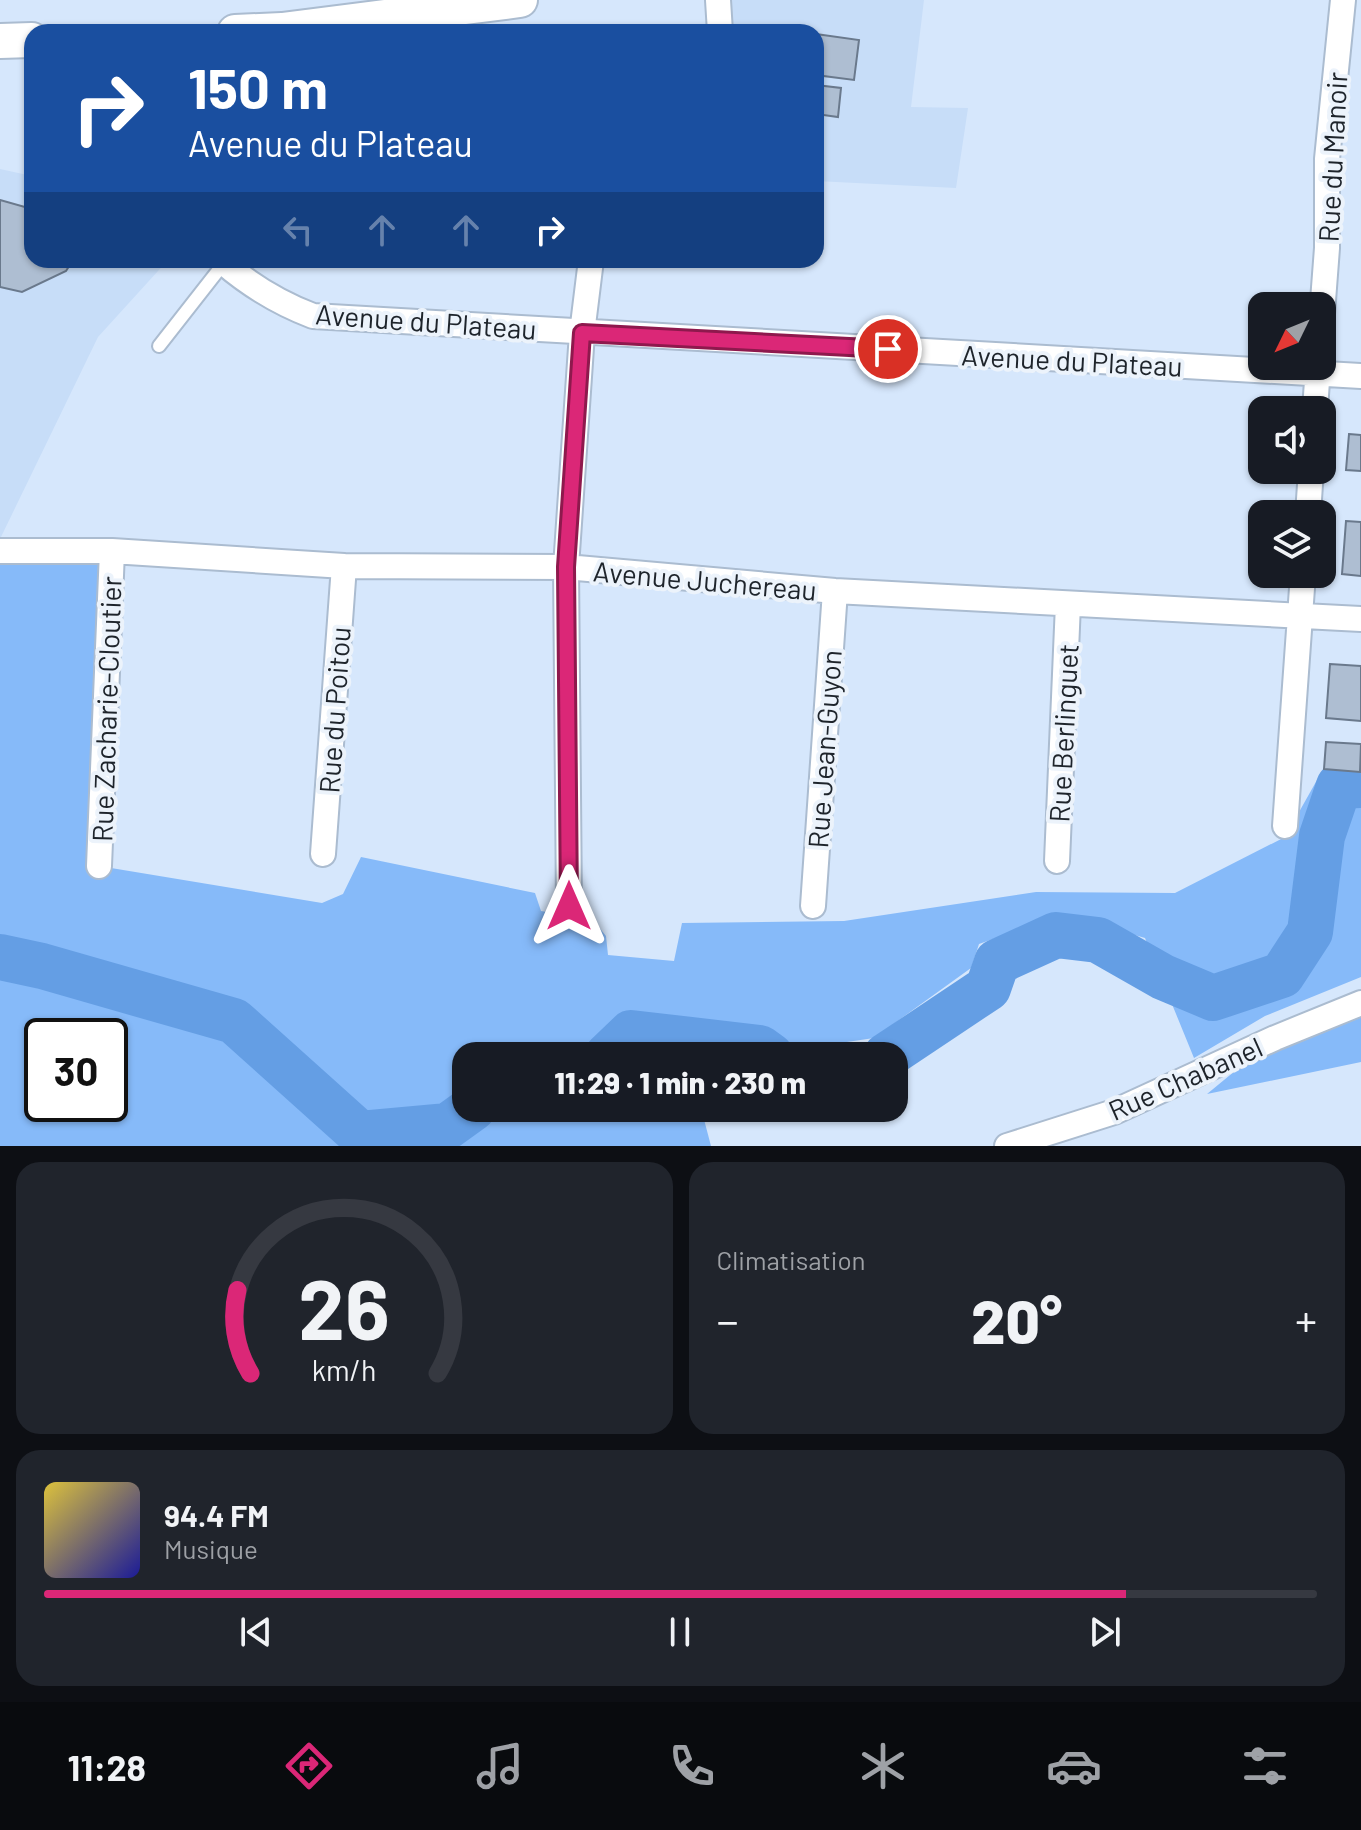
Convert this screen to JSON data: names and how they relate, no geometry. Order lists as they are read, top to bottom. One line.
{"streets":{"street":["Rue du Manoir","Avenue du Plateau","Avenue Juchereau","Rue Zacharie-Cloutier","Rue du Poitou","Rue Berlinguet","Rue Jean-Guyon","Rue Chabanel"]},"crossings":[["Avenue Juchereau","Rue Zacharie-Cloutier"],["Avenue Juchereau","Rue du Poitou"],["Avenue Juchereau","Rue Berlinguet"],["Avenue Juchereau","Rue Jean-Guyon"]],"north":"bottom left","page":{"turn":["150 m","Avenue du Plateau"],"limit":"30","trip":"11:29 · 1 min · 230 m","tile":"Climatisation","heat":["−","20°","+"],"song":["94.4 FM","Musique"],"tabs":"11:28","gauge":["26","km/h"]}}
